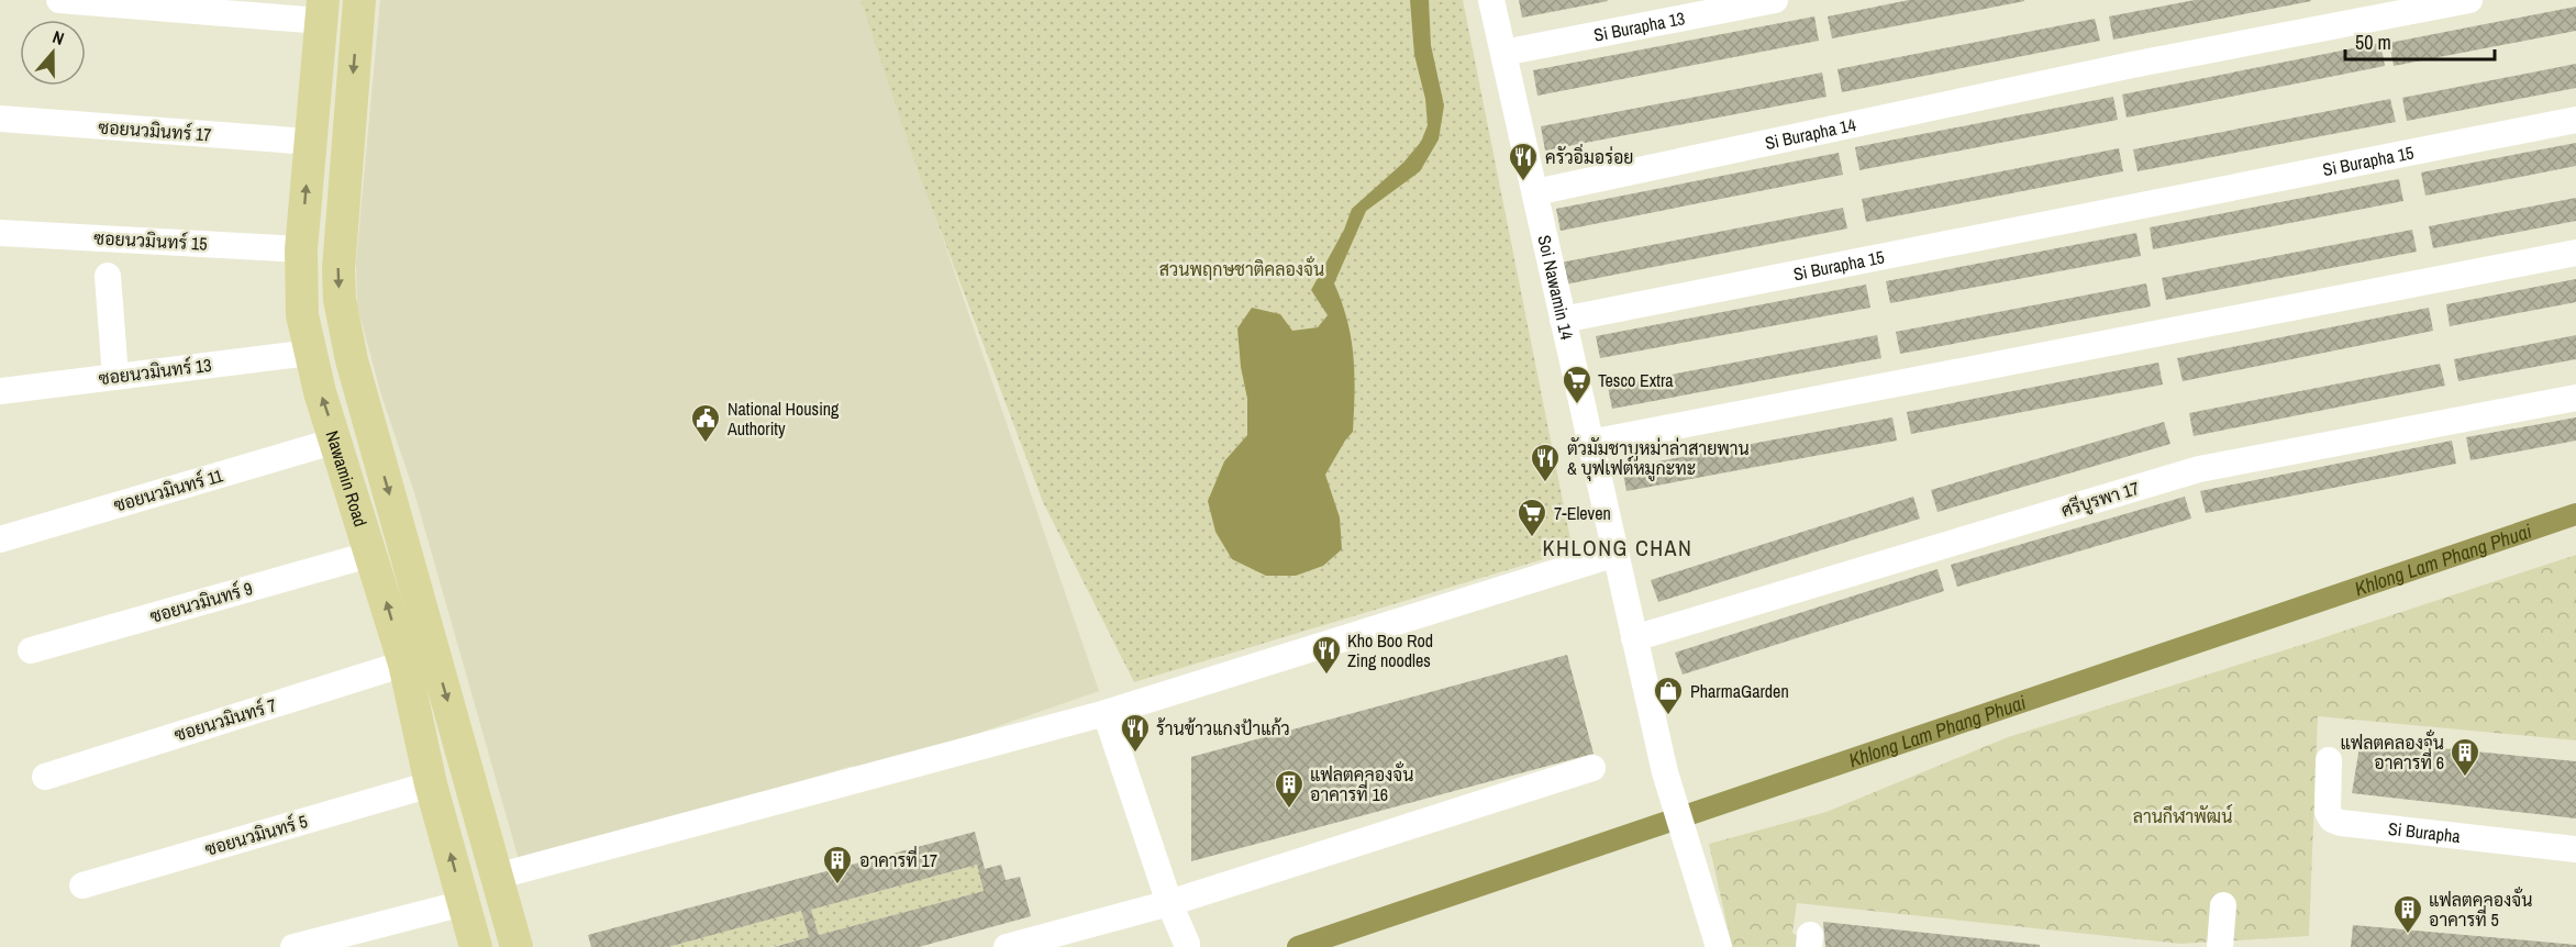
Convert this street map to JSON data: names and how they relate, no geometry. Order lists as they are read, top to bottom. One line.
{"streets":{"main road":["Nawamin Road"],"street":["Si Burapha 13","ซอยนวมินทร์ 17","Si Burapha 14","Si Burapha 15","ซอยนวมินทร์ 15","Soi Nawamin 14","ซอยนวมินทร์ 13","ซอยนวมินทร์ 11","ศรีบูรพา 17","ซอยนวมินทร์ 9","ซอยนวมินทร์ 7","Si Burapha","ซอยนวมินทร์ 5"]},"crossings":[["Si Burapha 13","Soi Nawamin 14"],["ซอยนวมินทร์ 17","Nawamin Road"],["Si Burapha 14","Soi Nawamin 14"],["Si Burapha 15","Soi Nawamin 14"],["ซอยนวมินทร์ 15","Nawamin Road"],["Soi Nawamin 14","ศรีบูรพา 17"],["ซอยนวมินทร์ 13","Nawamin Road"],["Nawamin Road","ซอยนวมินทร์ 11"],["Nawamin Road","ซอยนวมินทร์ 9"],["Nawamin Road","ซอยนวมินทร์ 7"],["Nawamin Road","ซอยนวมินทร์ 5"]],"districts":["KHLONG CHAN"],"water":["Khlong Lam Phang Phuai"],"parks":["สวนพฤกษชาติคลองจั่น","ลานกีฬาพัฒน์"],"places":{"restaurant":["ครัวอิ่มอร่อย","ตัวมัมชาบูหม่าล่าสายพาน & บุฟเฟต์หมูกะทะ","Kho Boo Rod Zing noodles","ร้านข้าวแกงป้าแก้ว"],"supermarket":["Tesco Extra","7-Eleven"],"public building":["National Housing Authority"],"shop":["PharmaGarden"],"building":["แฟลตคลองจั่น อาคารที่ 6","แฟลตคลองจั่น อาคารที่ 16","อาคารที่ 17","แฟลตคลองจั่น อาคารที่ 5"]},"scale_bar":"50 m","north":"top"}
